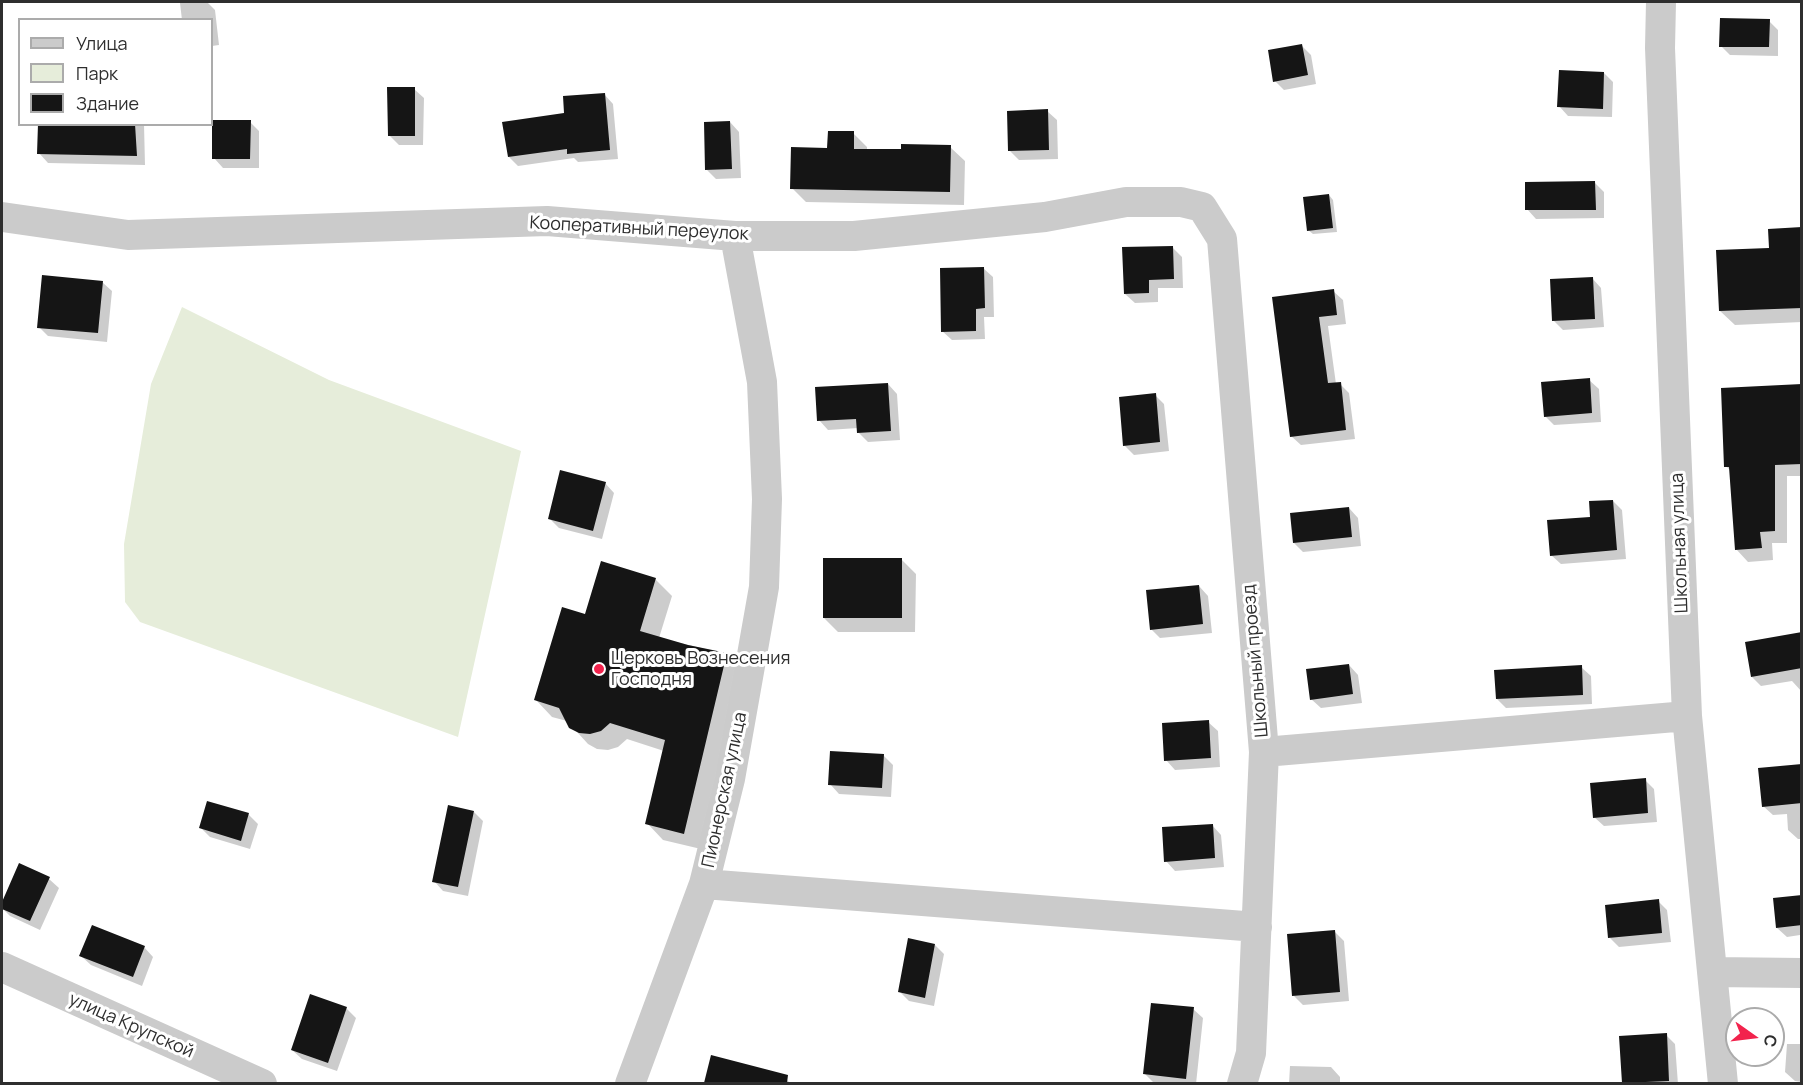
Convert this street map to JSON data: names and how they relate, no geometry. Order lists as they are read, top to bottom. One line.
{"streets":{"street":["Кооперативный переулок","Школьная улица","Школьный проезд","Пионерская улица","улица Крупской"]},"crossings":[["Кооперативный переулок","Школьный проезд"],["Кооперативный переулок","Пионерская улица"]],"places":["Церковь Вознесения Господня"],"legend":["Улица","Парк","Здание"],"north":"right"}
